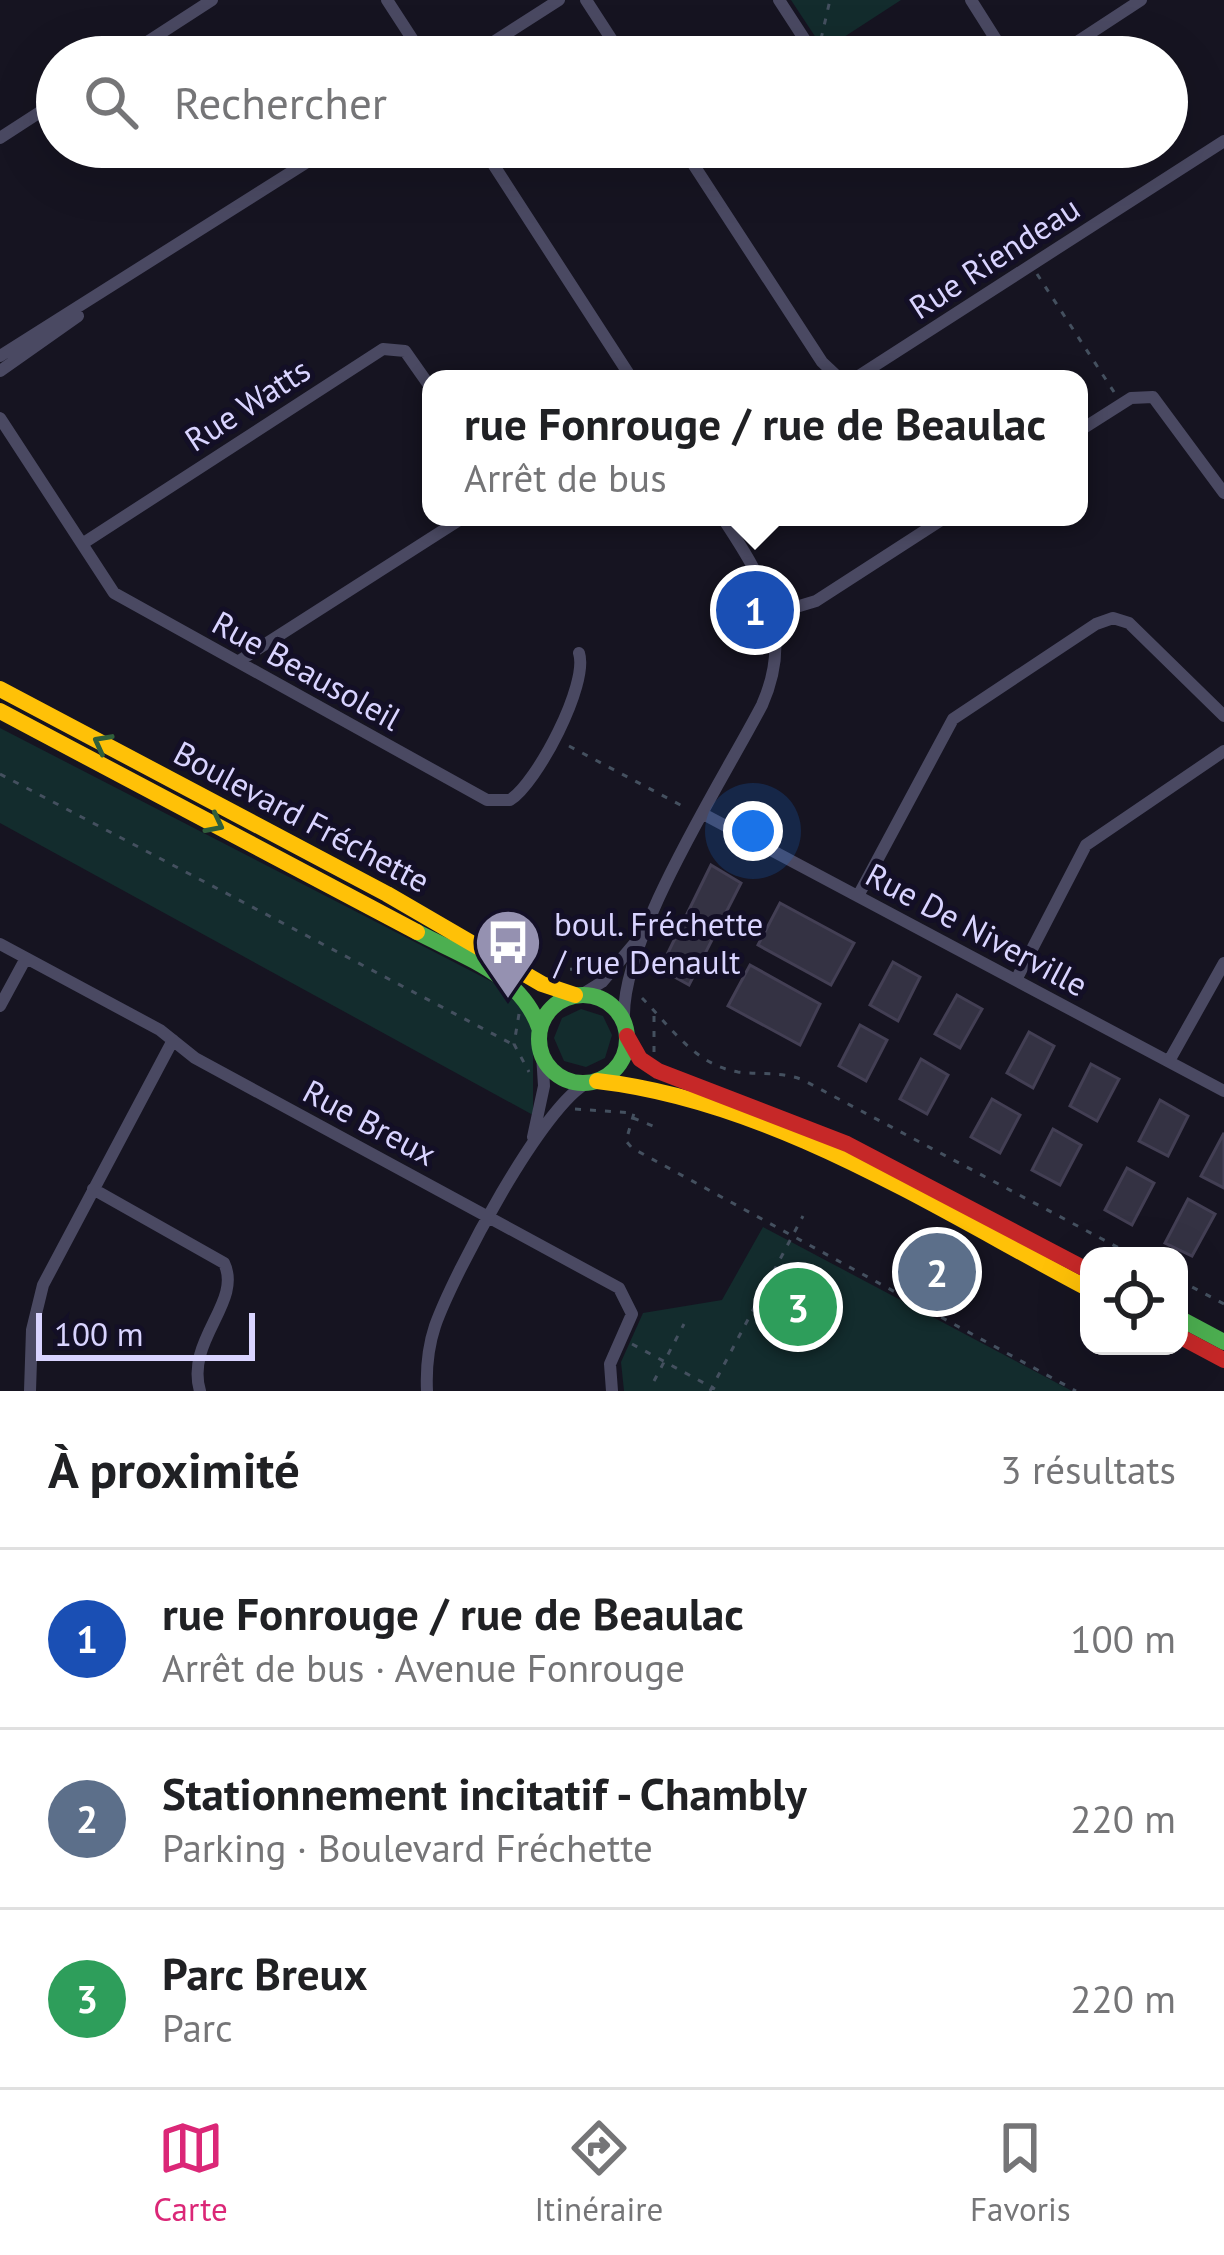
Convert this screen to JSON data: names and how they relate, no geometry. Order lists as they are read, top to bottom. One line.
{"streets":{"main road":["Boulevard Fréchette"],"street":["Rue Riendeau","Rue Watts","Rue Beausoleil","Rue De Niverville","Rue Breux"]},"crossings":[["Rue Watts","Rue Beausoleil"]],"places":{"bus stop":["boul. Fréchette / rue Denault"]},"scale_bar":"100 m","page":{"search":"Rechercher","popup":["rue Fonrouge / rue de Beaulac","Arrêt de bus"],"pins":["1","2","3"],"scale":"100 m","heading":["À proximité","3 résultats"],"list":[{"mark":"1","name":"rue Fonrouge / rue de Beaulac","note":"Arrêt de bus · Avenue Fonrouge","value":"100 m"},{"mark":"2","name":"Stationnement incitatif - Chambly","note":"Parking · Boulevard Fréchette","value":"220 m"},{"mark":"3","name":"Parc Breux","note":"Parc","value":"220 m"}],"nav":["Carte","Itinéraire","Favoris"]}}
